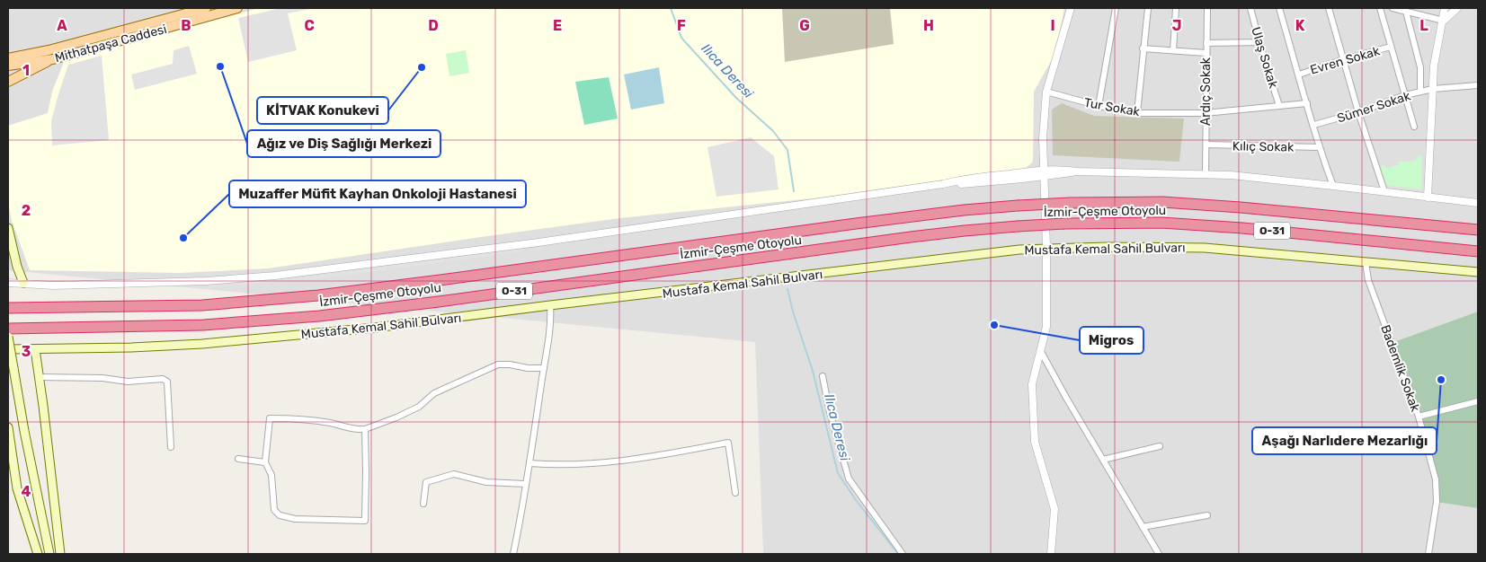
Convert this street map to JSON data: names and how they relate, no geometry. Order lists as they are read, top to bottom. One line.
{"streets":{"highway":["İzmir-Çeşme Otoyolu","O-31"],"main road":["Mithatpaşa Caddesi","Mustafa Kemal Sahil Bulvarı"],"street":["Ulaş Sokak","Evren Sokak","Ardıç Sokak","Tur Sokak","Sümer Sokak","Kılıç Sokak","Bademlik Sokak"]},"crossings":[["Ulaş Sokak","Tur Sokak"],["Ardıç Sokak","Tur Sokak"],["Ardıç Sokak","Kılıç Sokak"],["Mustafa Kemal Sahil Bulvarı","Bademlik Sokak"]],"water":["Ilıca Deresi"],"places":["Ağız ve Diş Sağlığı Merkezi","KİTVAK Konukevi","Muzaffer Müfit Kayhan Onkoloji Hastanesi","Migros","Aşağı Narlıdere Mezarlığı"],"grid":{"columns":["A","B","C","D","E","F","G","H","I","J","K","L"],"rows":["1","2","3","4"]}}
